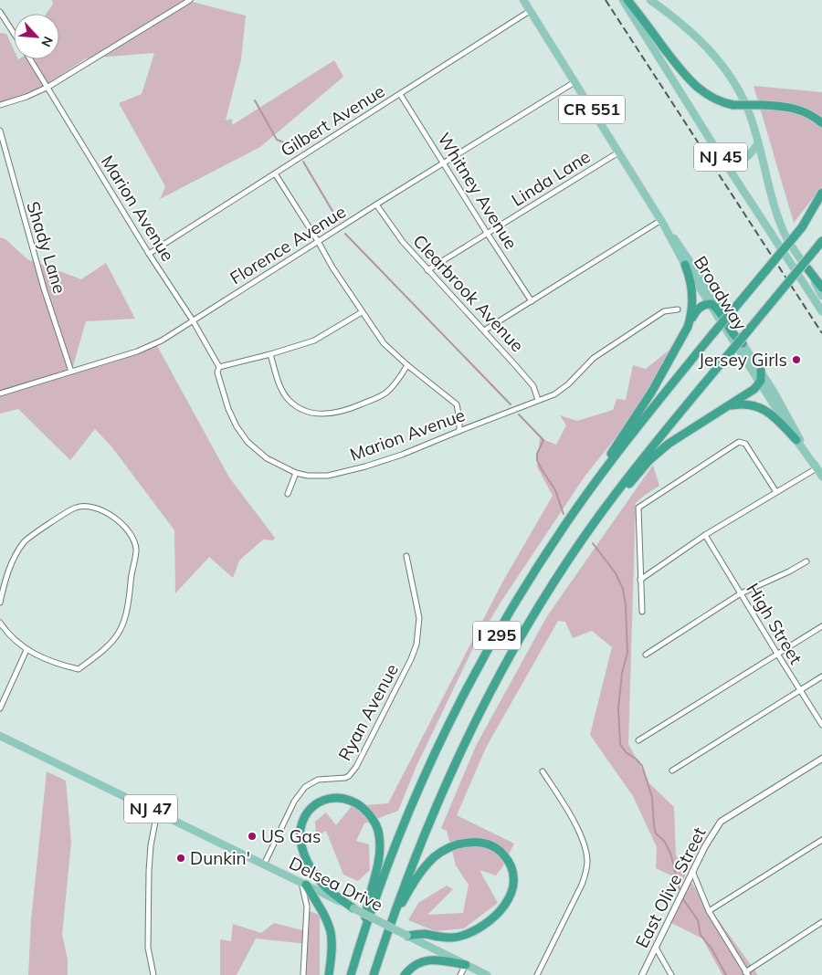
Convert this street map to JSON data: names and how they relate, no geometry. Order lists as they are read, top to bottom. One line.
{"streets":{"highway":["I 295"],"main road":["CR 551","NJ 45","Broadway","NJ 47","Delsea Drive"],"street":["Gilbert Avenue","Linda Lane","Whitney Avenue","Marion Avenue","Florence Avenue","Shady Lane","Clearbrook Avenue","High Street","Ryan Avenue","East Olive Street"]},"crossings":[["Gilbert Avenue","Whitney Avenue"],["Gilbert Avenue","Marion Avenue"],["Gilbert Avenue","Broadway"],["Linda Lane","Whitney Avenue"],["Linda Lane","Clearbrook Avenue"],["Linda Lane","Broadway"],["Whitney Avenue","Florence Avenue"],["Marion Avenue","Florence Avenue"],["Marion Avenue","Clearbrook Avenue"],["Florence Avenue","Shady Lane"],["Florence Avenue","Clearbrook Avenue"],["Florence Avenue","Broadway"],["Ryan Avenue","Delsea Drive"]],"places":["Jersey Girls","US Gas","Dunkin'"],"north":"bottom right"}
